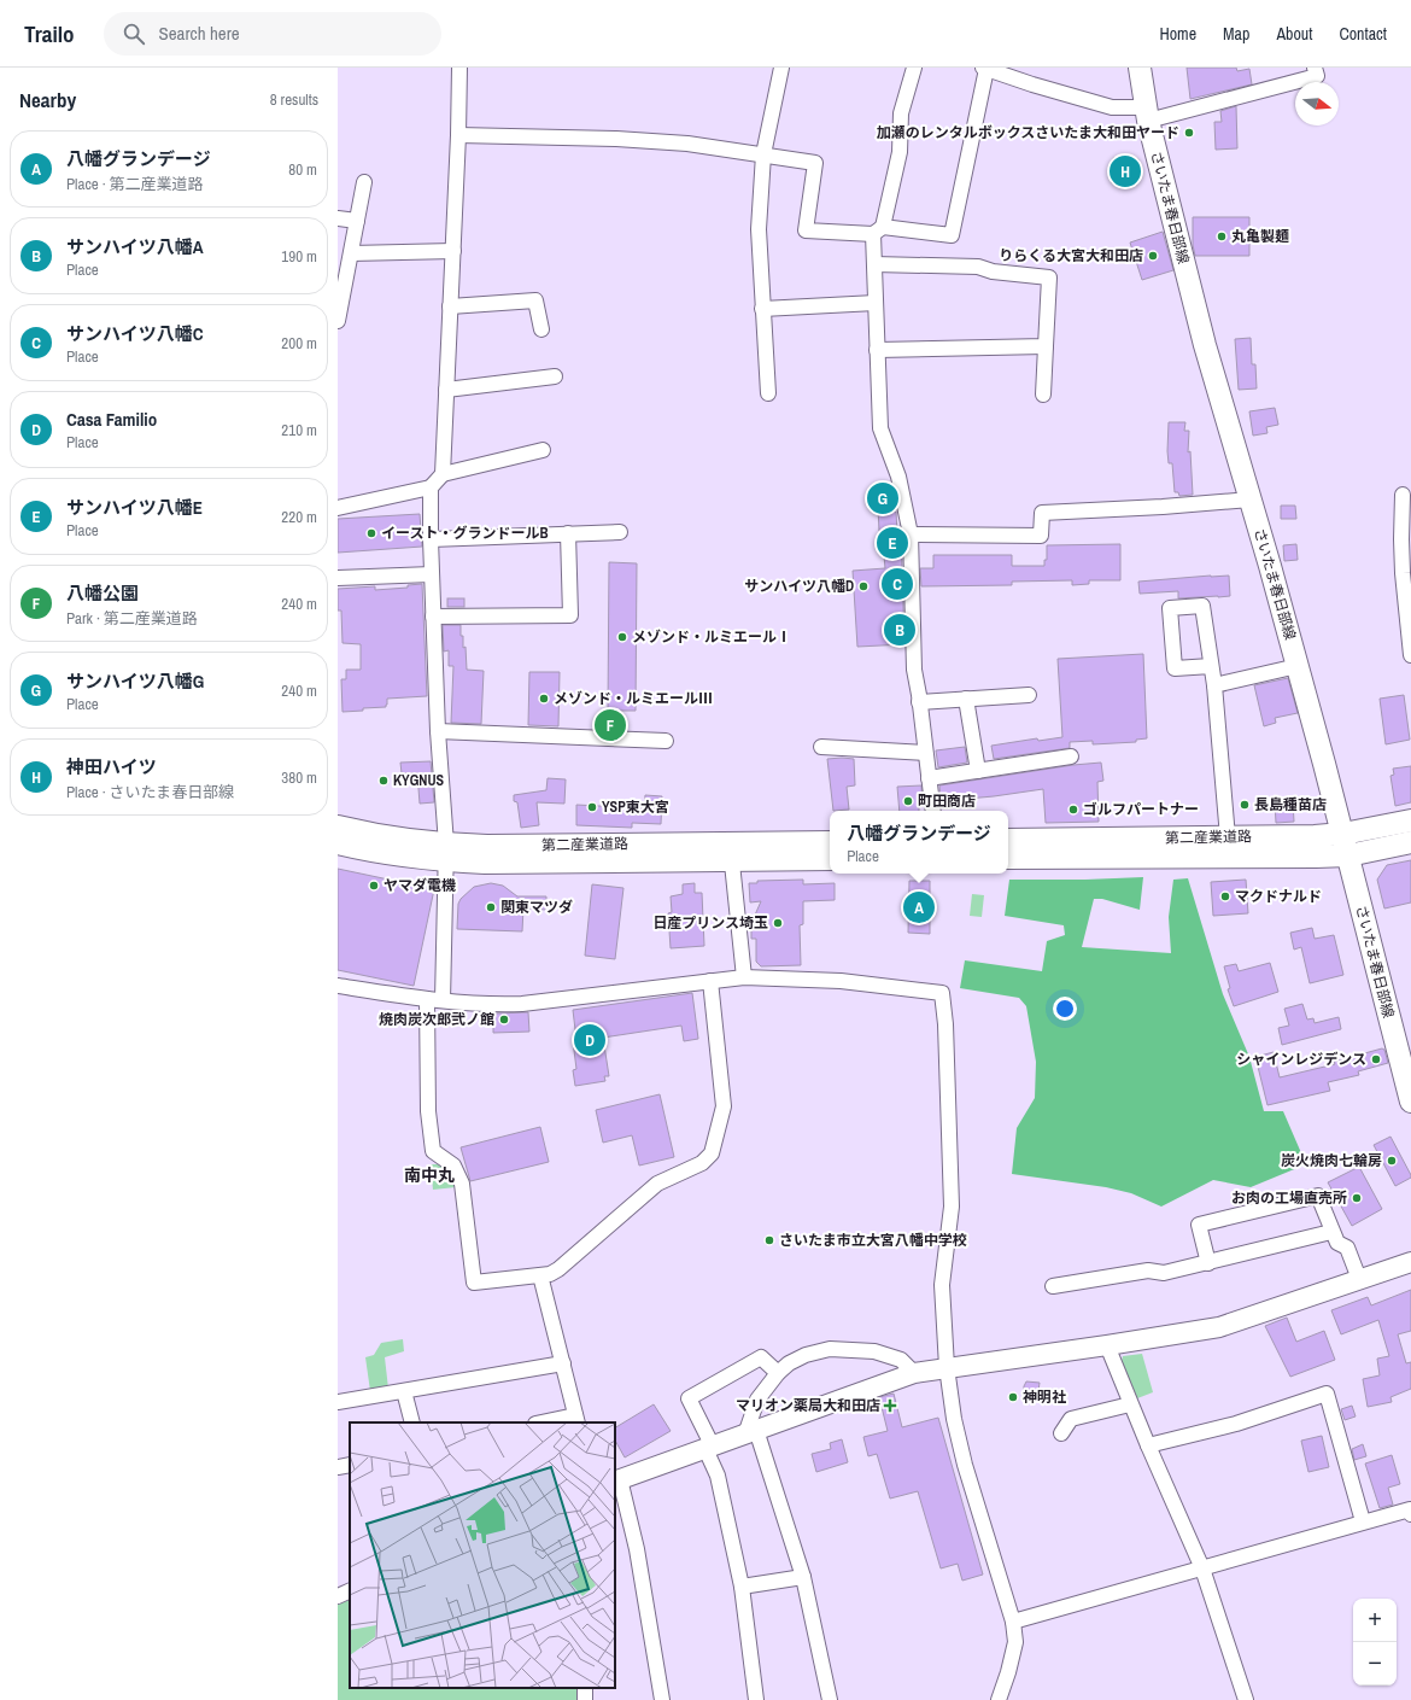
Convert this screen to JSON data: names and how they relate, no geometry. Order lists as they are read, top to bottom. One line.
{"streets":{"main road":["さいたま春日部線","第二産業道路"]},"crossings":[["さいたま春日部線","第二産業道路"]],"districts":["南中丸"],"places":{"other":["加瀬のレンタルボックスさいたま大和田ヤード","丸亀製麺","りらくる大宮大和田店","イースト・グランドールB","サンハイツ八幡D","メゾンド・ルミエールⅠ","メゾンド・ルミエールⅢ","KYGNUS","町田商店","長島種苗店","YSP東大宮","ゴルフパートナー","ヤマダ電機","マクドナルド","関東マツダ","日産プリンス埼玉","焼肉炭次郎弐ノ館","シャインレジデンス","炭火焼肉七輪房","お肉の工場直売所","さいたま市立大宮八幡中学校","神明社"],"health":["マリオン薬局大和田店"]},"north":"right","page":{"header":"Trailo","search":"Search here","nav":["Home","Map","About","Contact"],"heading":["Nearby","8 results"],"list":[{"mark":"A","name":"八幡グランデージ","note":"Place · 第二産業道路","value":"80 m"},{"mark":"B","name":"サンハイツ八幡A","note":"Place","value":"190 m"},{"mark":"C","name":"サンハイツ八幡C","note":"Place","value":"200 m"},{"mark":"D","name":"Casa Familio","note":"Place","value":"210 m"},{"mark":"E","name":"サンハイツ八幡E","note":"Place","value":"220 m"},{"mark":"F","name":"八幡公園","note":"Park · 第二産業道路","value":"240 m"},{"mark":"G","name":"サンハイツ八幡G","note":"Place","value":"240 m"},{"mark":"H","name":"神田ハイツ","note":"Place · さいたま春日部線","value":"380 m"}],"pins":["H","G","E","C","B","F","A","D"],"popup":["八幡グランデージ","Place"],"map_buttons":["+","−"]}}
